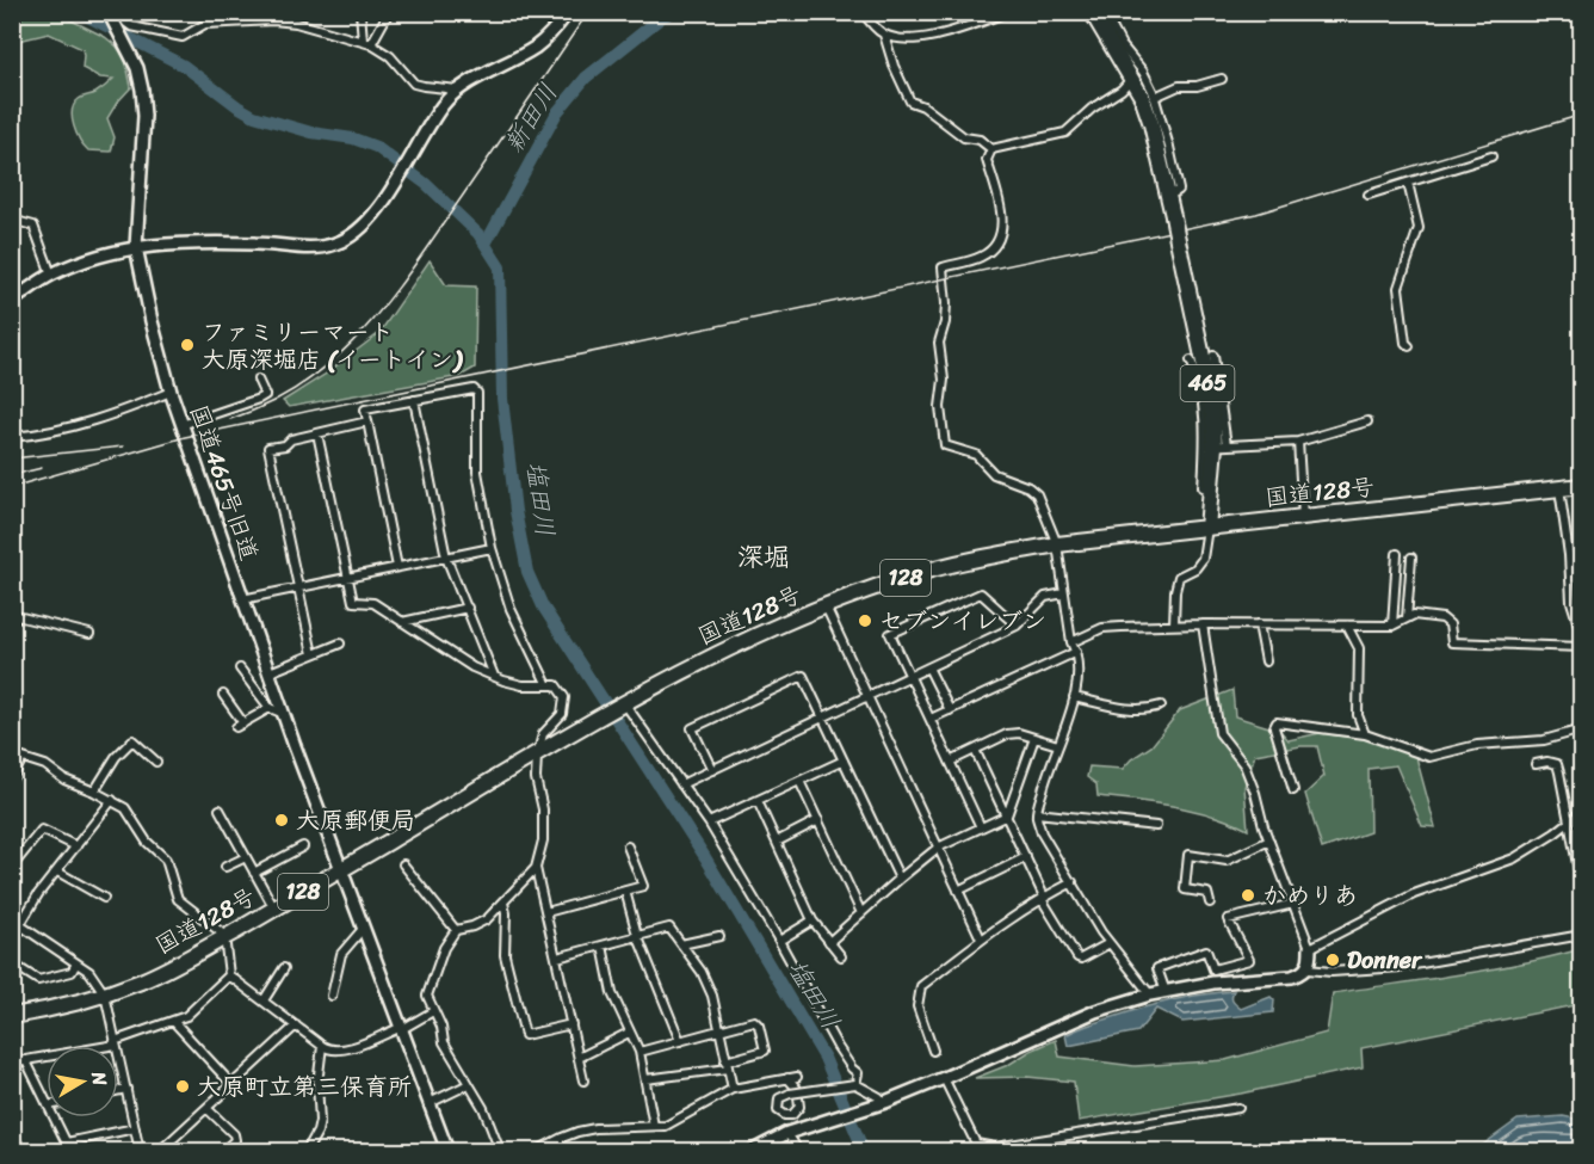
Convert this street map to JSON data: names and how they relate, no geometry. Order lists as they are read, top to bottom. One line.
{"streets":{"highway":["465","国道128号","128"],"street":["国道465号旧道"]},"crossings":[["465","国道128号"],["国道465号旧道","国道128号"]],"districts":["深堀"],"water":["新田川","塩田川"],"places":["ファミリーマート 大原深堀店 (イートイン)","セブンイレブン","大原郵便局","かめりあ","Donner","大原町立第三保育所"],"north":"right"}
